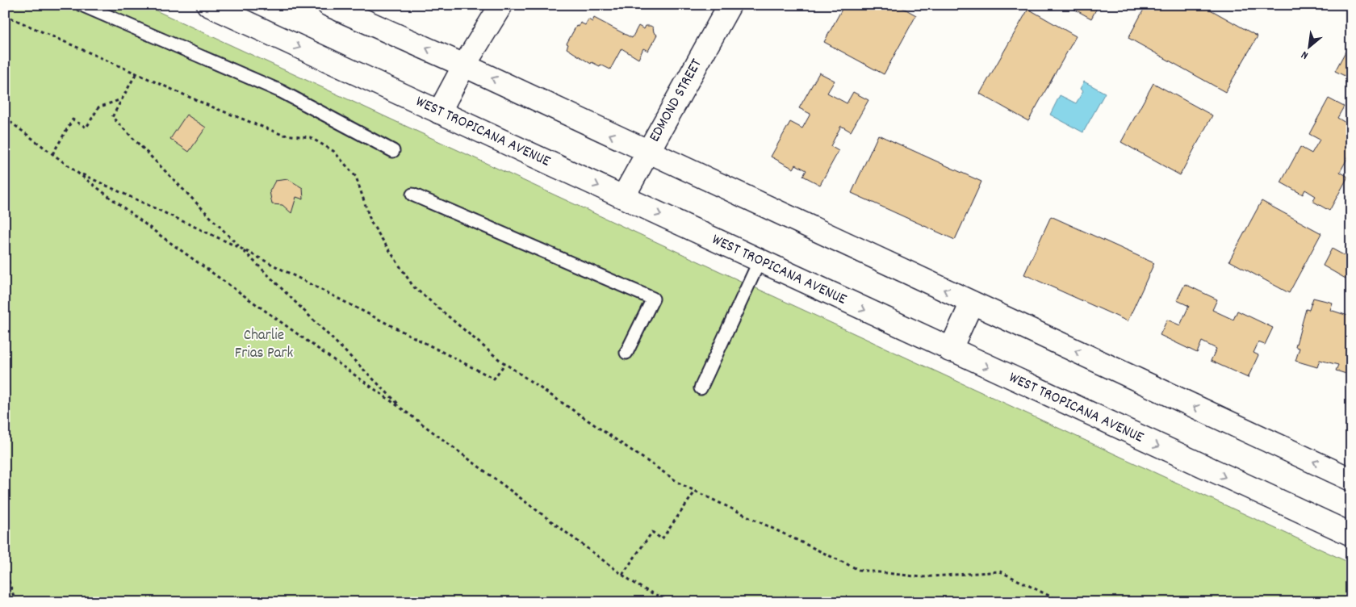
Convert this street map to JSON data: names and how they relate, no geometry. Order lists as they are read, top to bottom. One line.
{"streets":{"main road":["EDMOND STREET","WEST TROPICANA AVENUE"]},"crossings":[["EDMOND STREET","WEST TROPICANA AVENUE"]],"parks":["Charlie Frias Park"],"north":"bottom left"}
